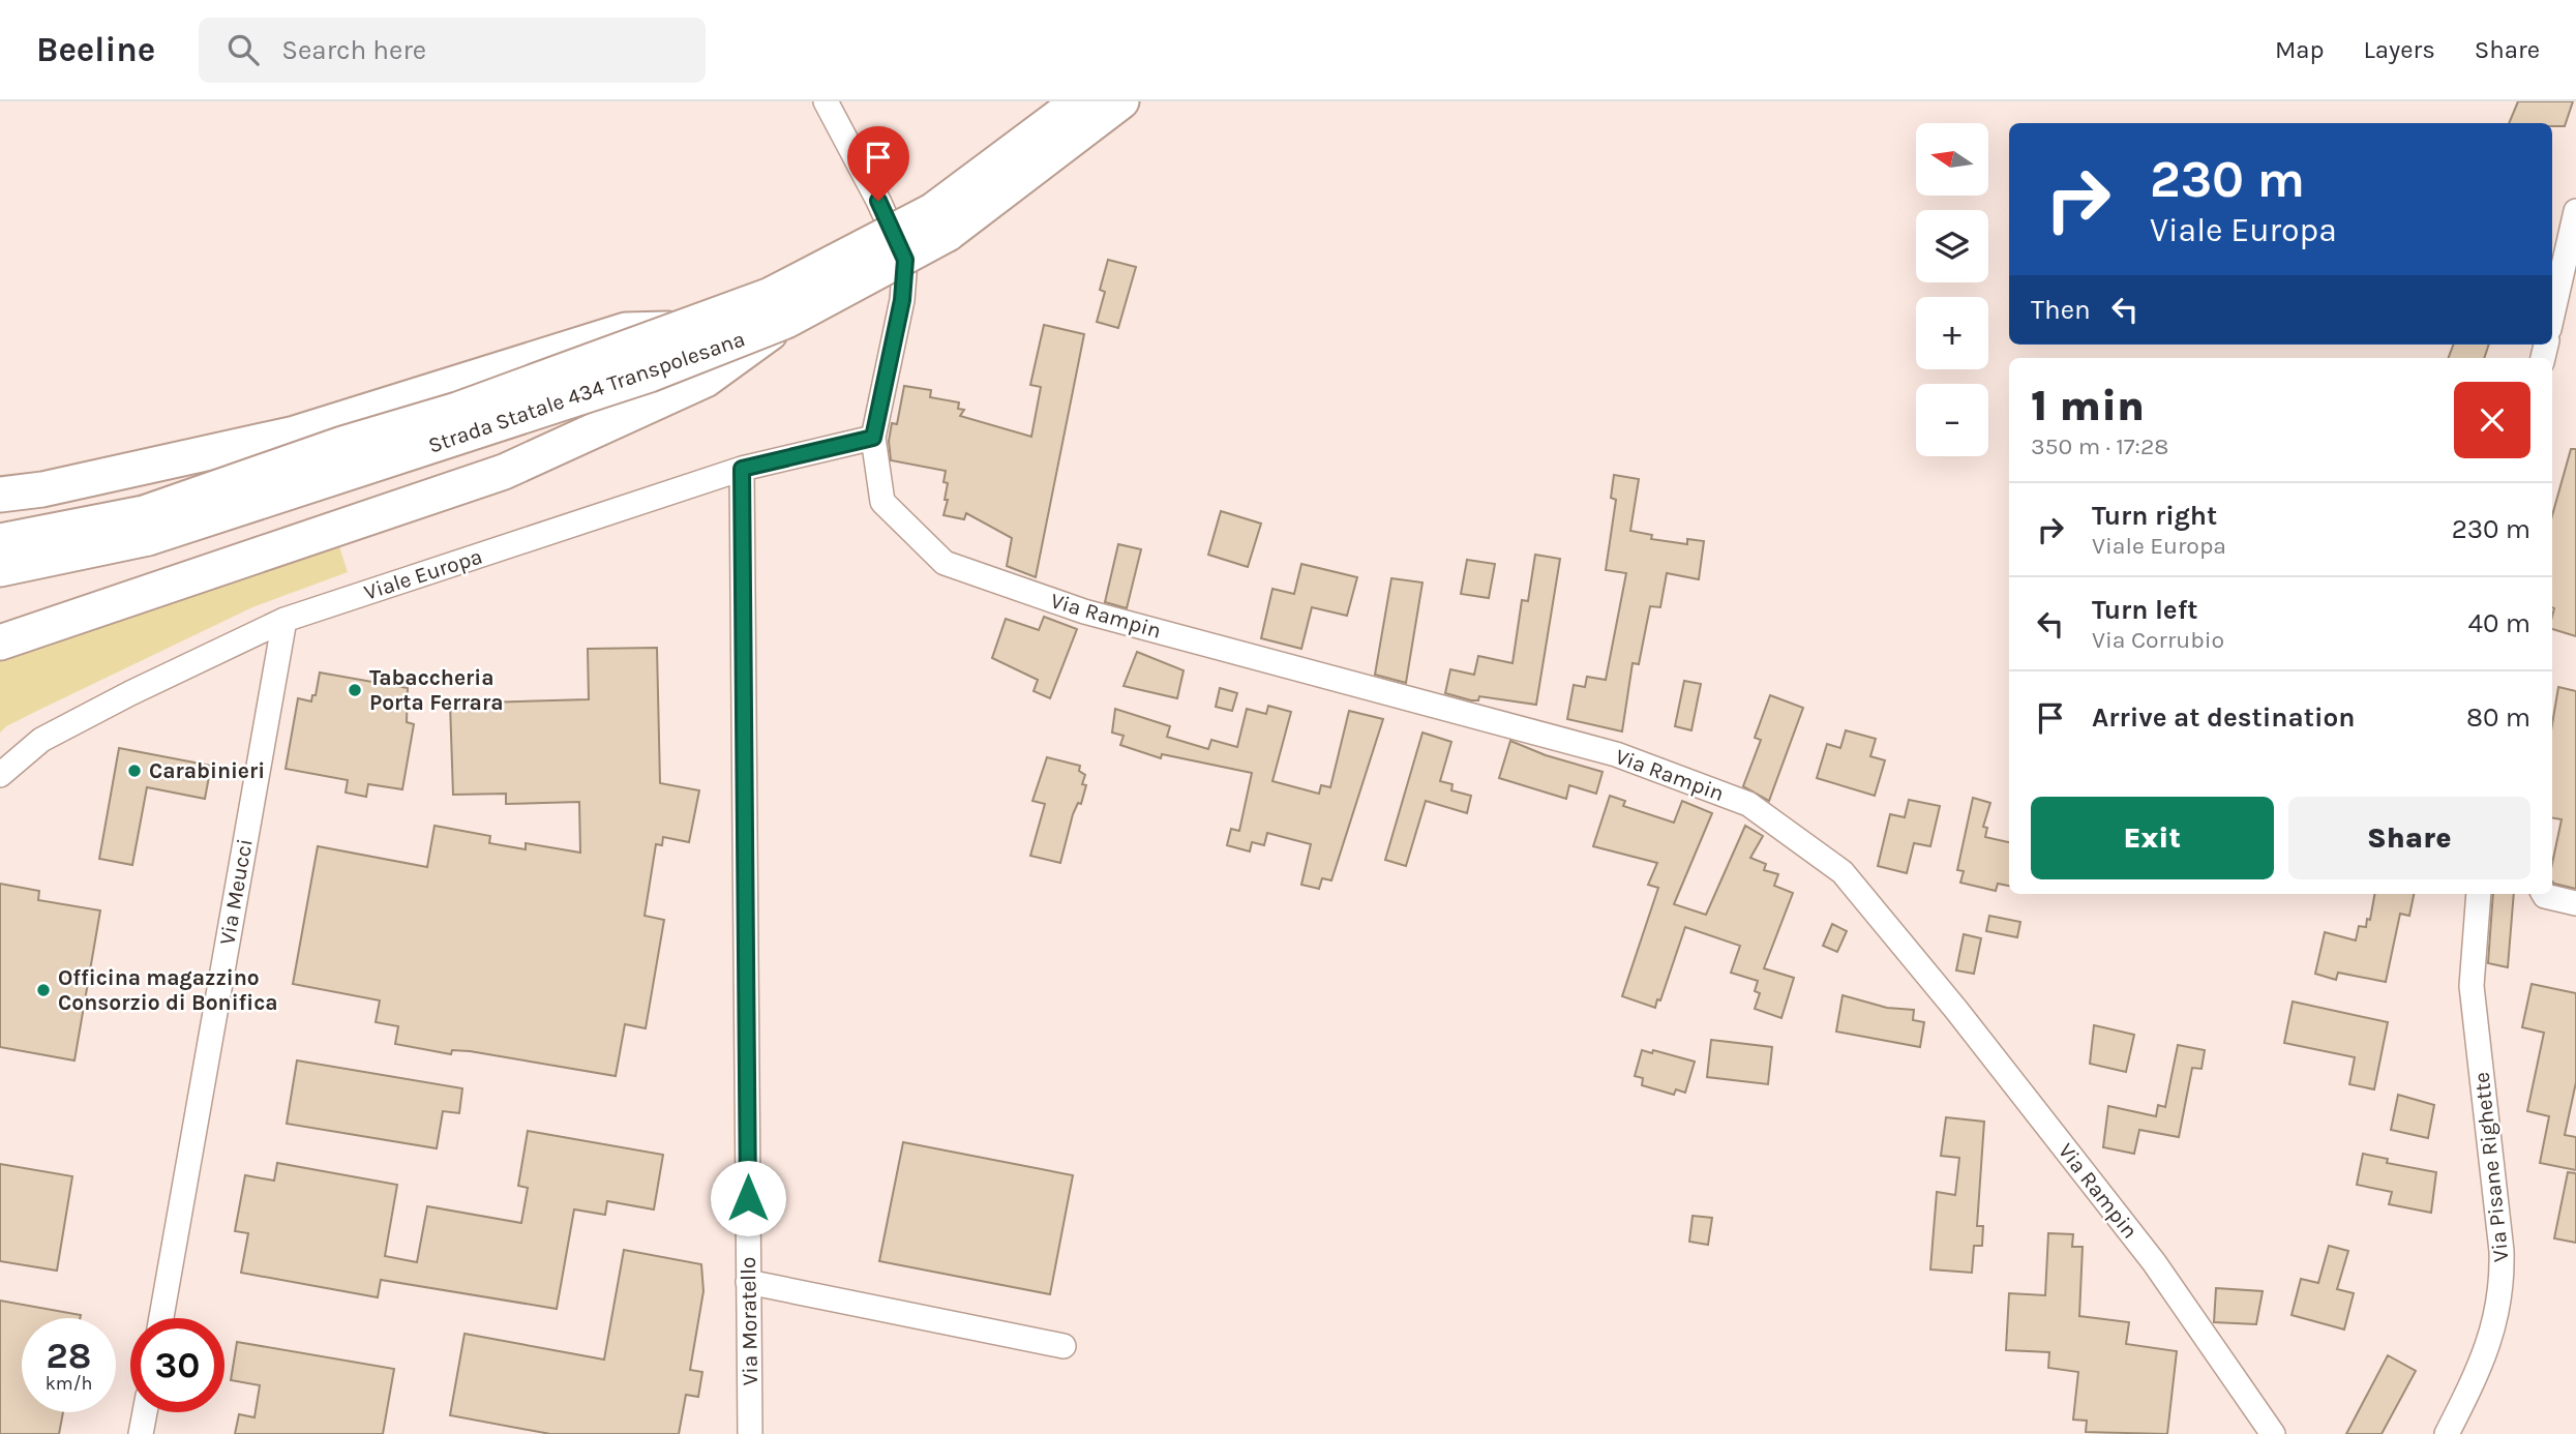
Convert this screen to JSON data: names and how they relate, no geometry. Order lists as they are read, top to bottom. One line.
{"streets":{"highway":["Strada Statale 434 Transpolesana"],"street":["Viale Europa","Via Rampin","Via Meucci","Via Pisane Righette","Via Moratello"]},"crossings":[["Viale Europa","Via Rampin"],["Viale Europa","Via Meucci"],["Viale Europa","Via Moratello"]],"places":["Tabaccheria Porta Ferrara","Carabinieri","Officina magazzino Consorzio di Bonifica"],"north":"left","page":{"header":"Beeline","search":"Search here","nav":["Map","Layers","Share"],"map_buttons":["+","−"],"turn":["230 m","Viale Europa"],"then":"Then","heading":["1 min","350 m · 17:28"],"list":[{"name":"Turn right","note":"Viale Europa","value":"230 m"},{"name":"Turn left","note":"Via Corrubio","value":"40 m"},{"name":"Arrive at destination","value":"80 m"}],"buttons":["Exit","Share"],"speed":"28 km/h","limit":"30"}}
